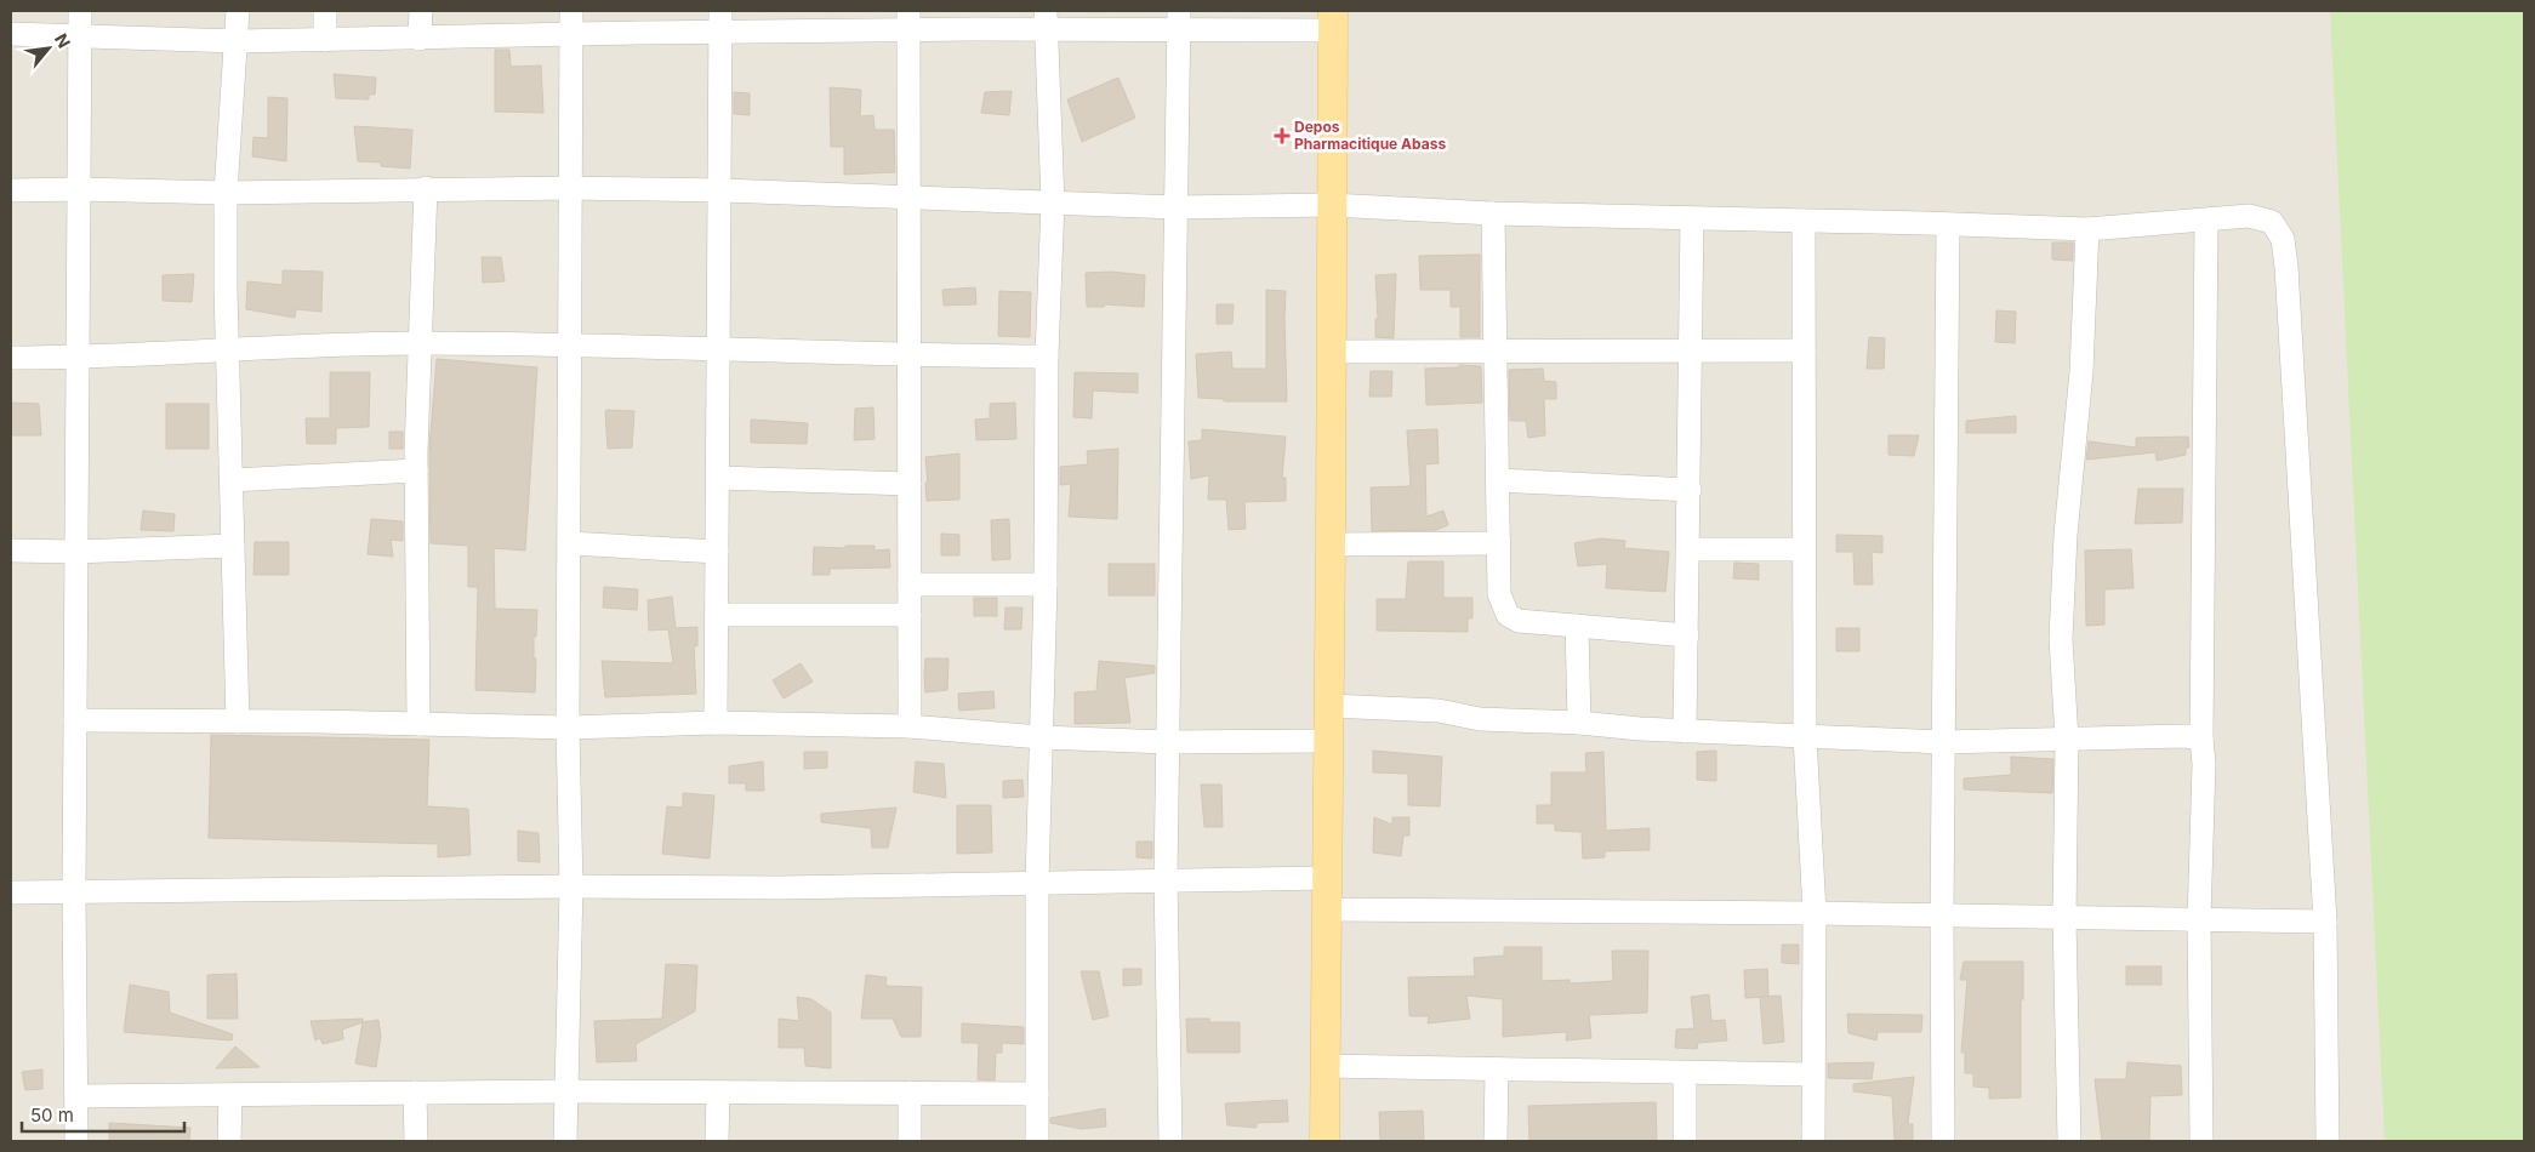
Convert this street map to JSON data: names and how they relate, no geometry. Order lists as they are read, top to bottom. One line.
{"places":{"health":["Depos Pharmacitique Abass"]},"scale_bar":"50 m","north":"top right"}
